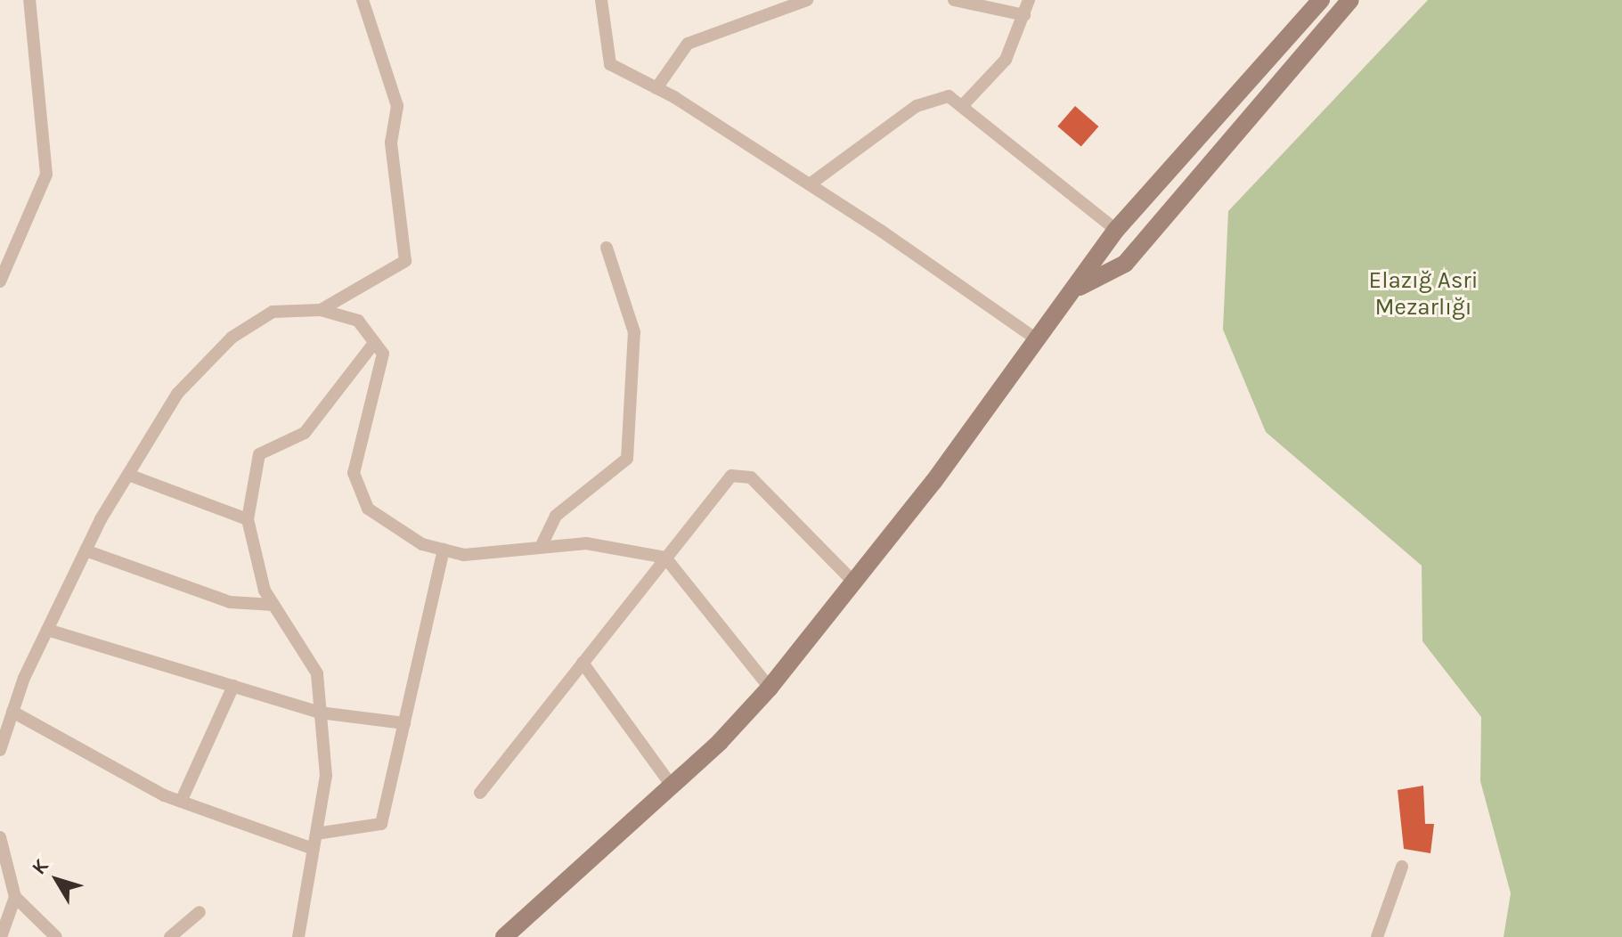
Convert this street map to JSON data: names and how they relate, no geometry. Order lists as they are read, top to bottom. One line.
{"parks":["Elazığ Asri Mezarlığı"],"north":"top left"}
